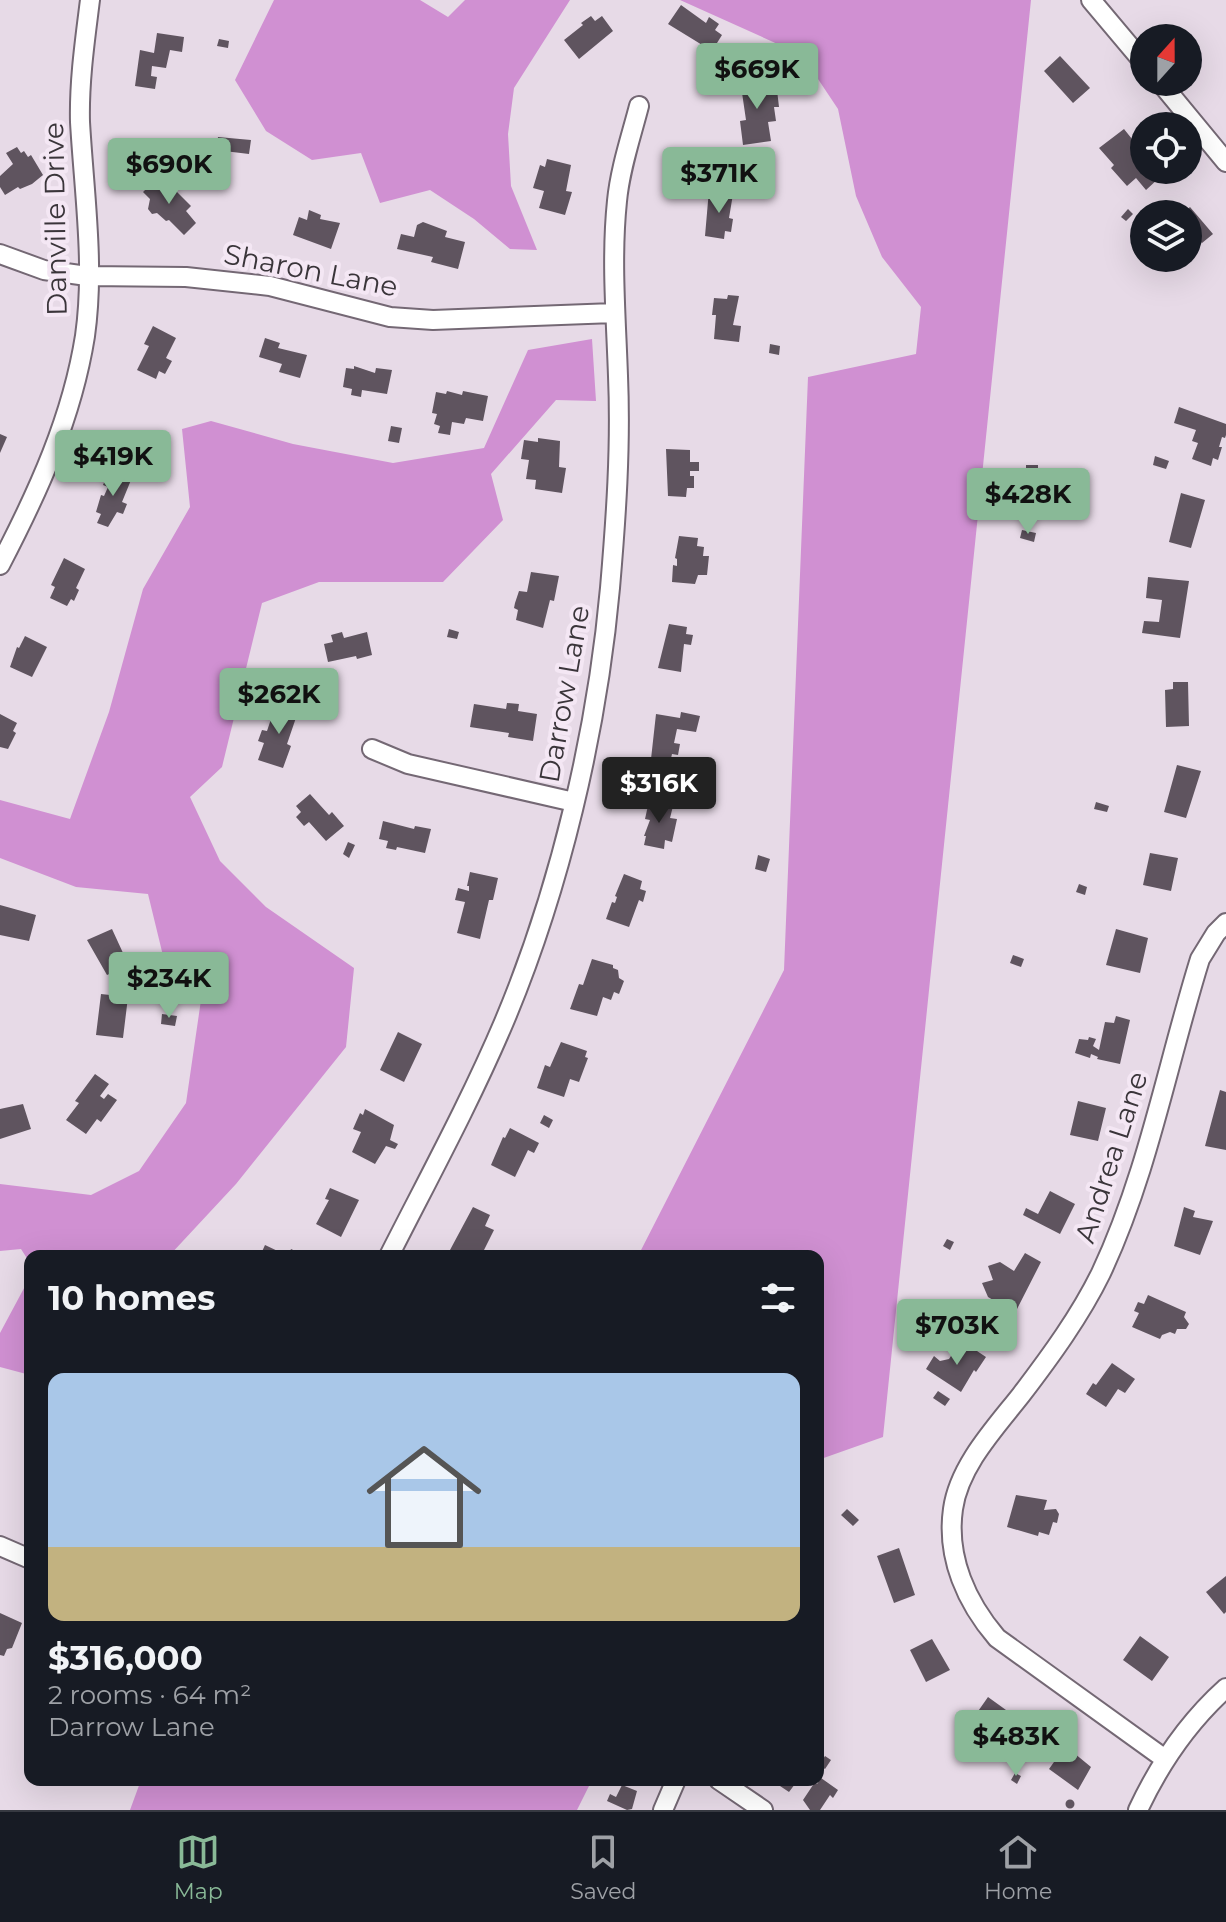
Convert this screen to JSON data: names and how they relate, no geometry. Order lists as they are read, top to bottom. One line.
{"streets":{"street":["Danville Drive","Sharon Lane","Darrow Lane","Andrea Lane"]},"crossings":[["Danville Drive","Sharon Lane"],["Sharon Lane","Darrow Lane"]],"north":"top","page":{"price":["$669K","$690K","$371K","$419K","$428K","$262K","$316K","$234K","$703K","$483K"],"heading":"10 homes","list":[{"name":"$316,000","note":"2 rooms · 64 m² · Darrow Lane"}],"tabs":["Map","Saved","Home"]}}
